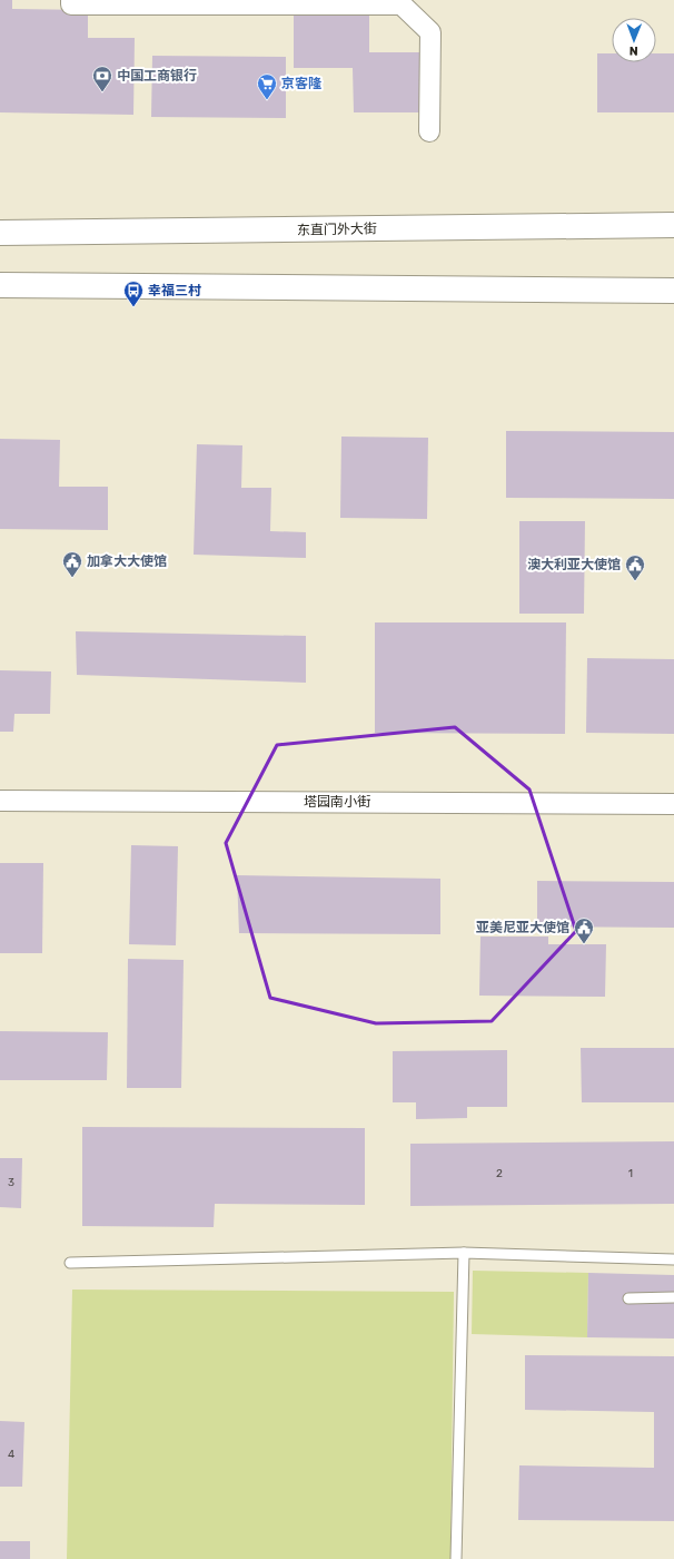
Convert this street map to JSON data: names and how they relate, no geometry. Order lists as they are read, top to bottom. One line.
{"streets":{"main road":["东直门外大街"],"street":["塔园南小街"]},"places":{"bank":["中国工商银行"],"supermarket":["京客隆"],"bus stop":["幸福三村"],"public building":["加拿大大使馆","澳大利亚大使馆","亚美尼亚大使馆"]},"house_numbers":["2","1","3","4"],"north":"bottom"}
